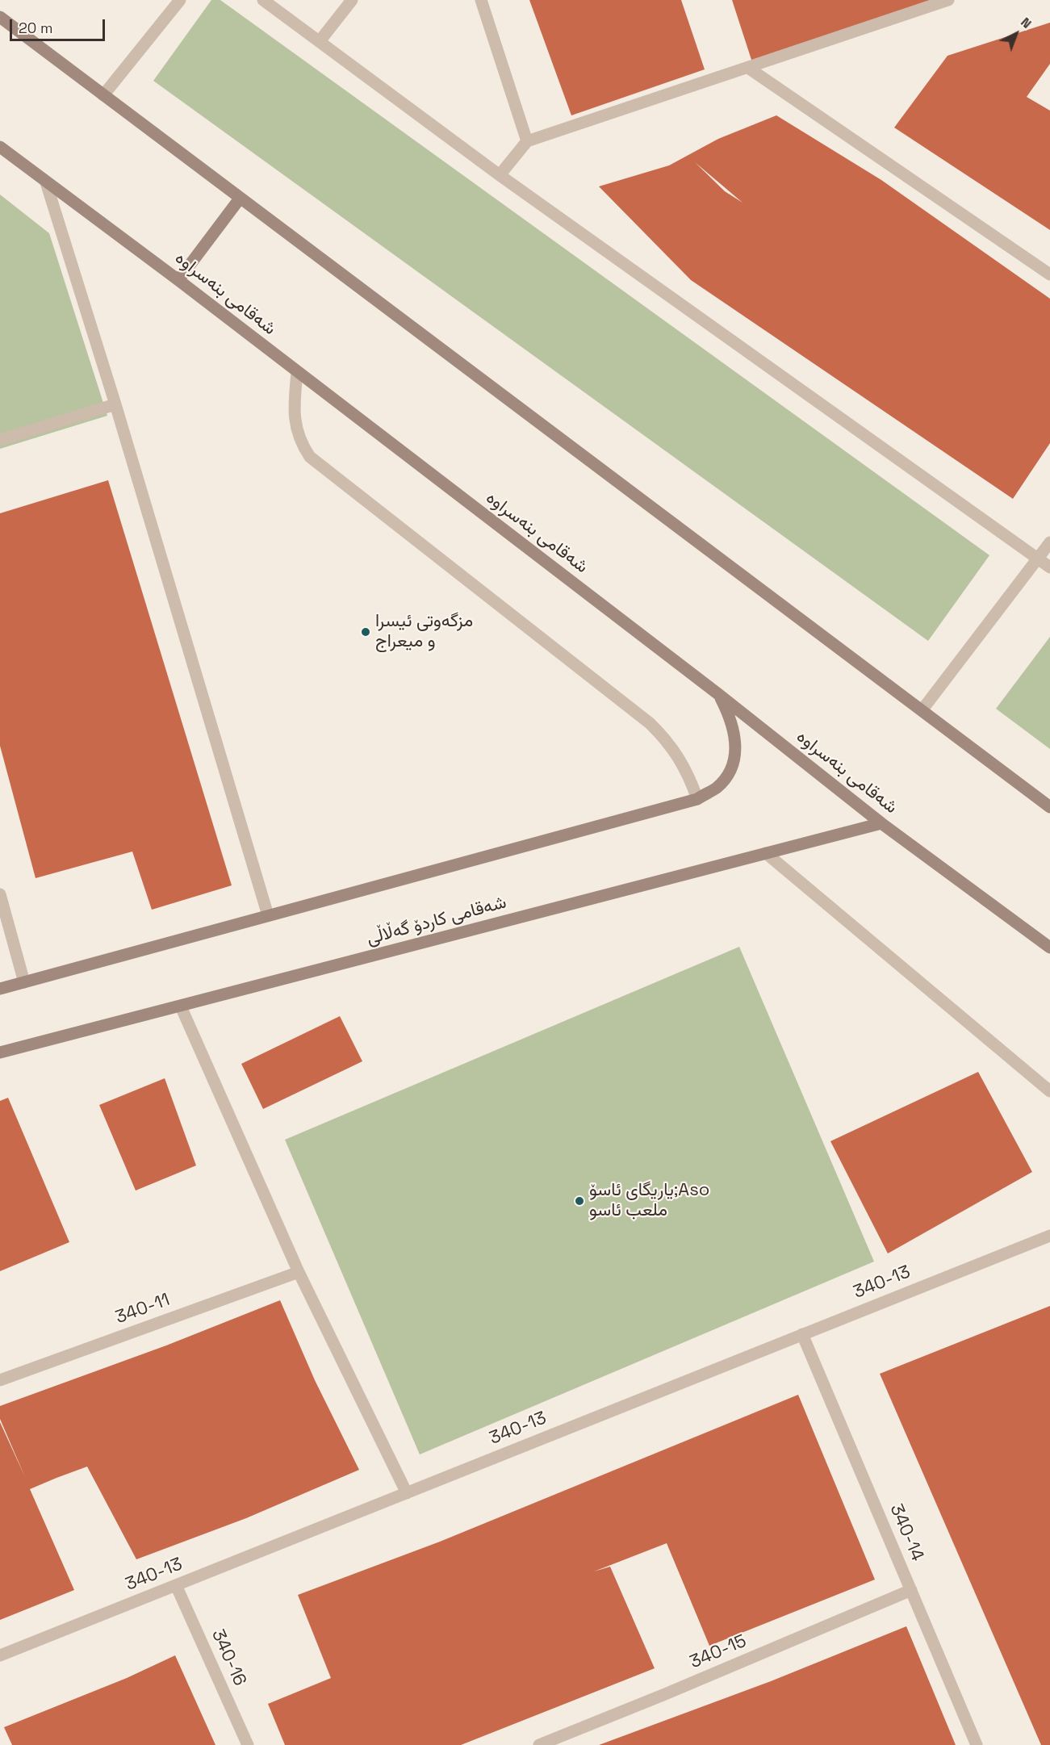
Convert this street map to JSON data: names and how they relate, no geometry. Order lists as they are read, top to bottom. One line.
{"streets":{"main road":["شەقامی بنەسراوە","شەقامی کاردۆ گەڵاڵی"],"street":["340-13","340-11","340-14","340-15","340-16"]},"crossings":[["شەقامی بنەسراوە","شەقامی کاردۆ گەڵاڵی"],["340-13","340-14"],["340-13","340-16"],["340-14","340-15"]],"places":["مزگەوتی ئیسرا و میعراج","یاریگای ئاسۆ;Aso ملعب ئاسو"],"scale_bar":"20 m","north":"top right"}
